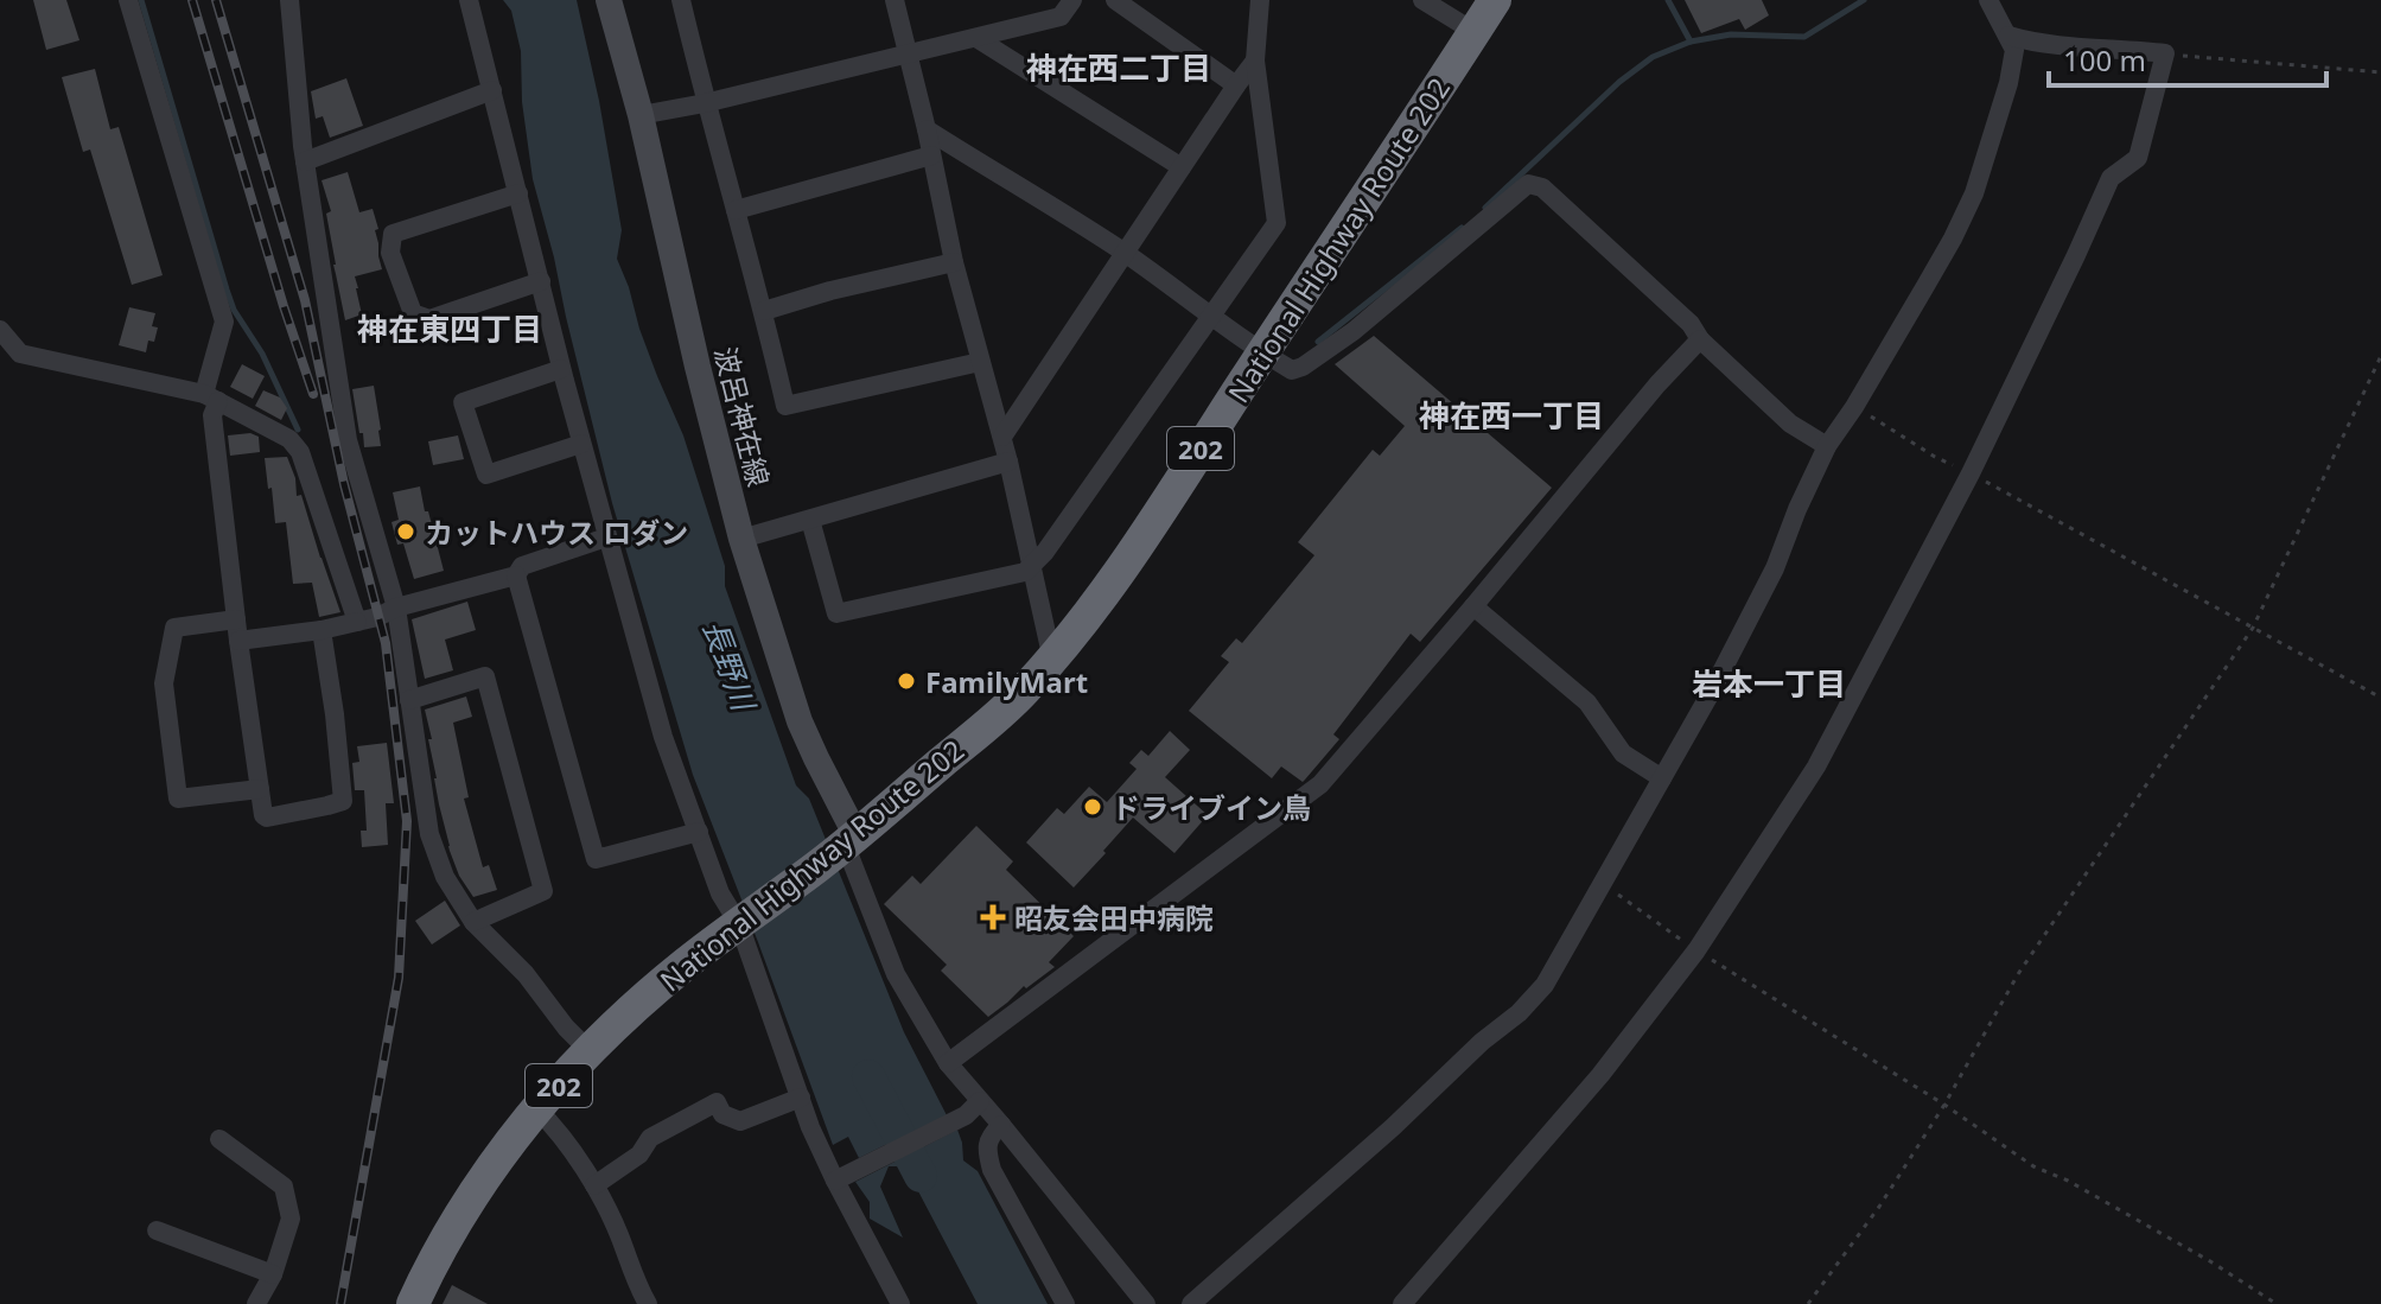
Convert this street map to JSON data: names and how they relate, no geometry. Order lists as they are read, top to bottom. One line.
{"streets":{"highway":["National Highway Route 202","202"],"main road":["波呂神在線"]},"crossings":[["National Highway Route 202","波呂神在線"]],"districts":["神在西二丁目","神在東四丁目","神在西一丁目","岩本一丁目"],"water":["長野川"],"places":{"other":["カットハウス ロダン","FamilyMart","ドライブイン鳥"],"health":["昭友会田中病院"]},"scale_bar":"100 m"}
